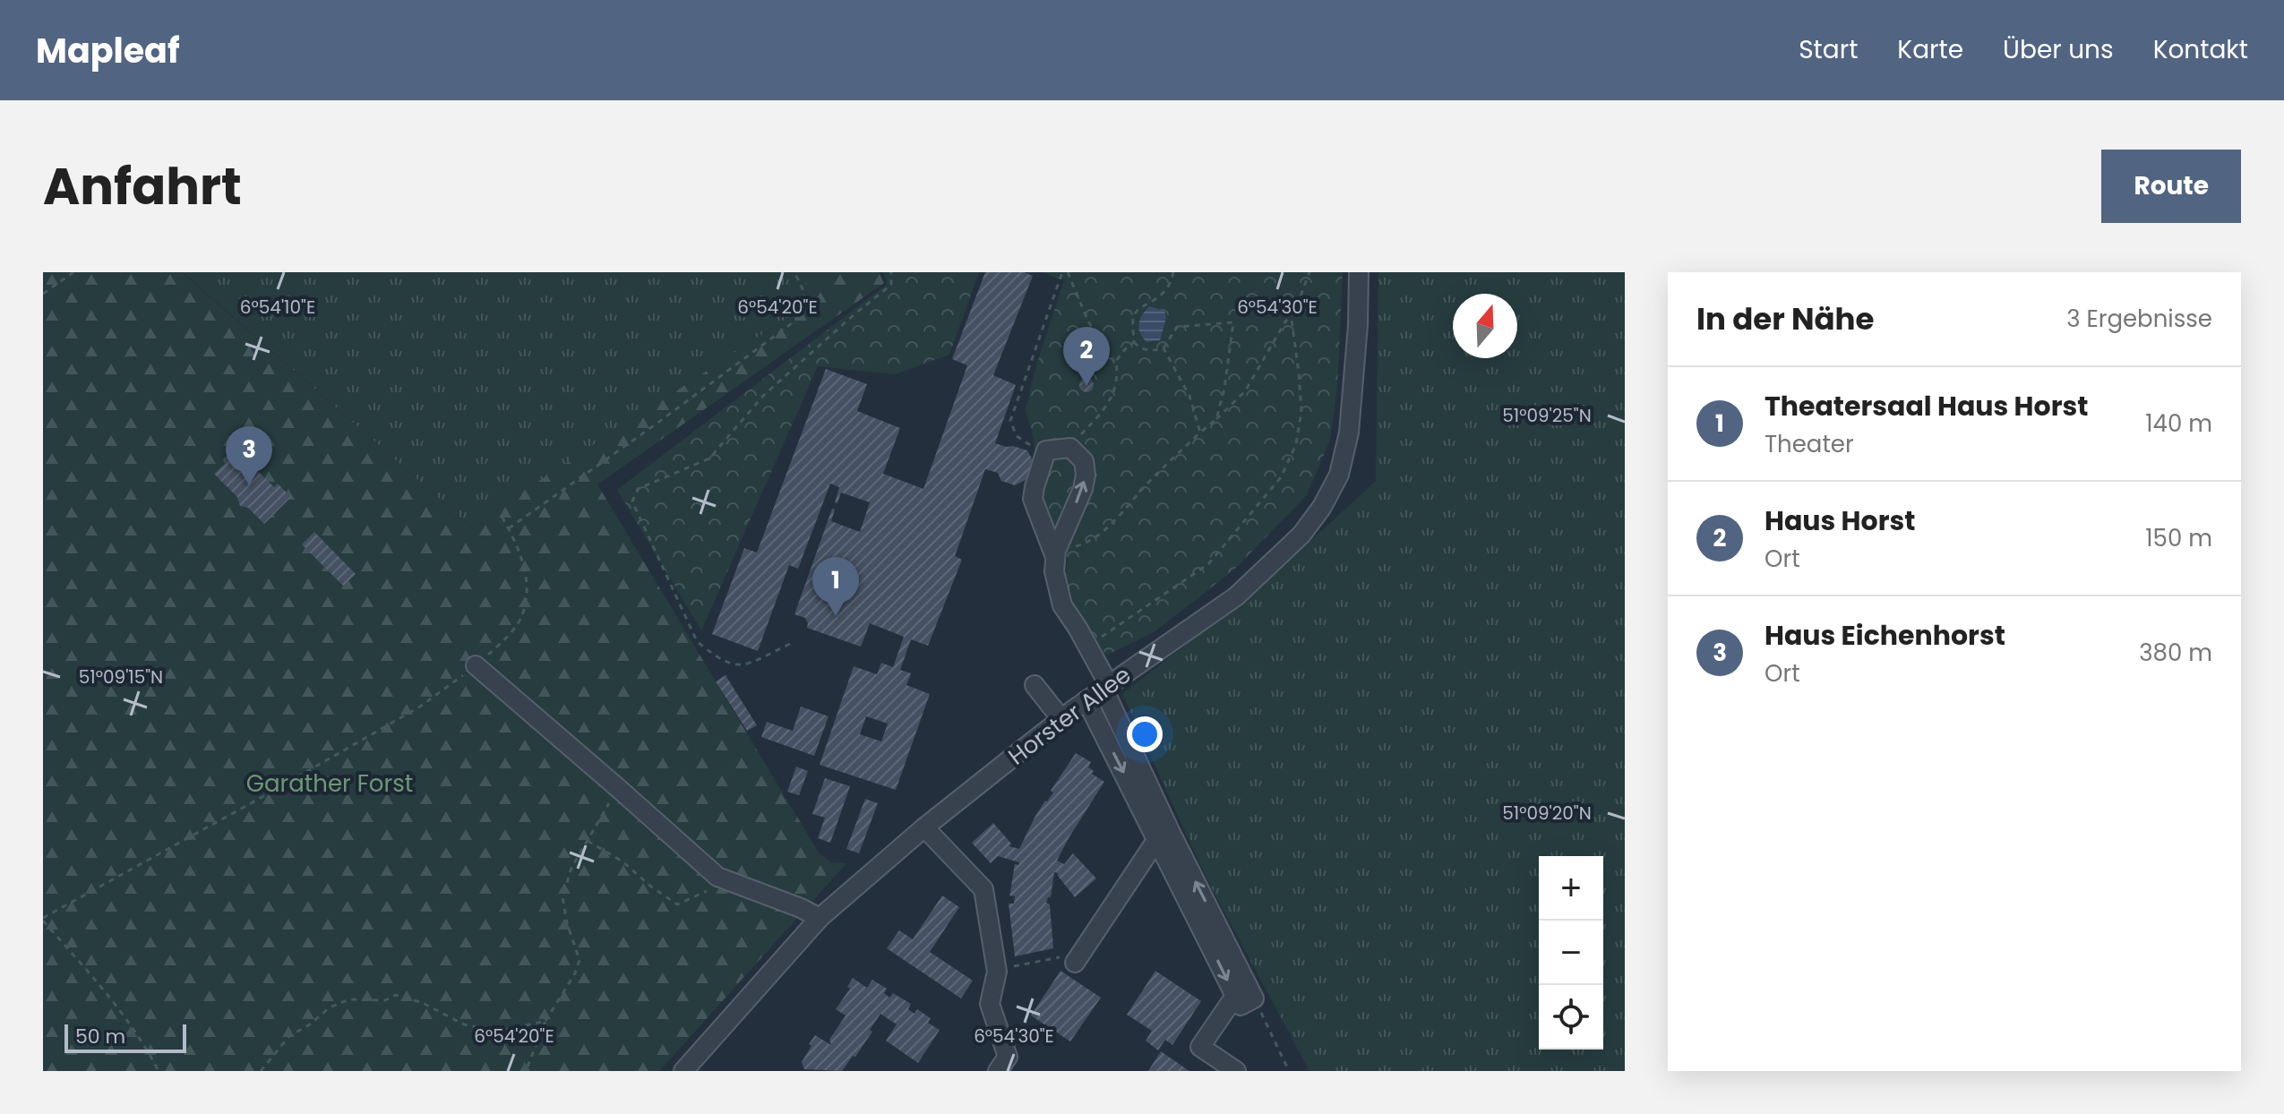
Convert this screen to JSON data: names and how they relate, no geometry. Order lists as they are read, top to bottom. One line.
{"streets":{"street":["Horster Allee"]},"parks":["Garather Forst"],"scale_bar":"50 m","north":"top","page":{"header":"Mapleaf","nav":["Start","Karte","Über uns","Kontakt"],"title":"Anfahrt","buttons":"Route","heading":["In der Nähe","3 Ergebnisse"],"pins":["2","3","1"],"list":[{"mark":"1","name":"Theatersaal Haus Horst","note":"Theater","value":"140 m"},{"mark":"2","name":"Haus Horst","note":"Ort","value":"150 m"},{"mark":"3","name":"Haus Eichenhorst","note":"Ort","value":"380 m"}],"map_buttons":["+","−"],"scale":"50 m"},"coordinates":["6°54'10\"E","6°54'20\"E","6°54'30\"E","51°09'25\"N","51°09'15\"N","51°09'20\"N"]}
